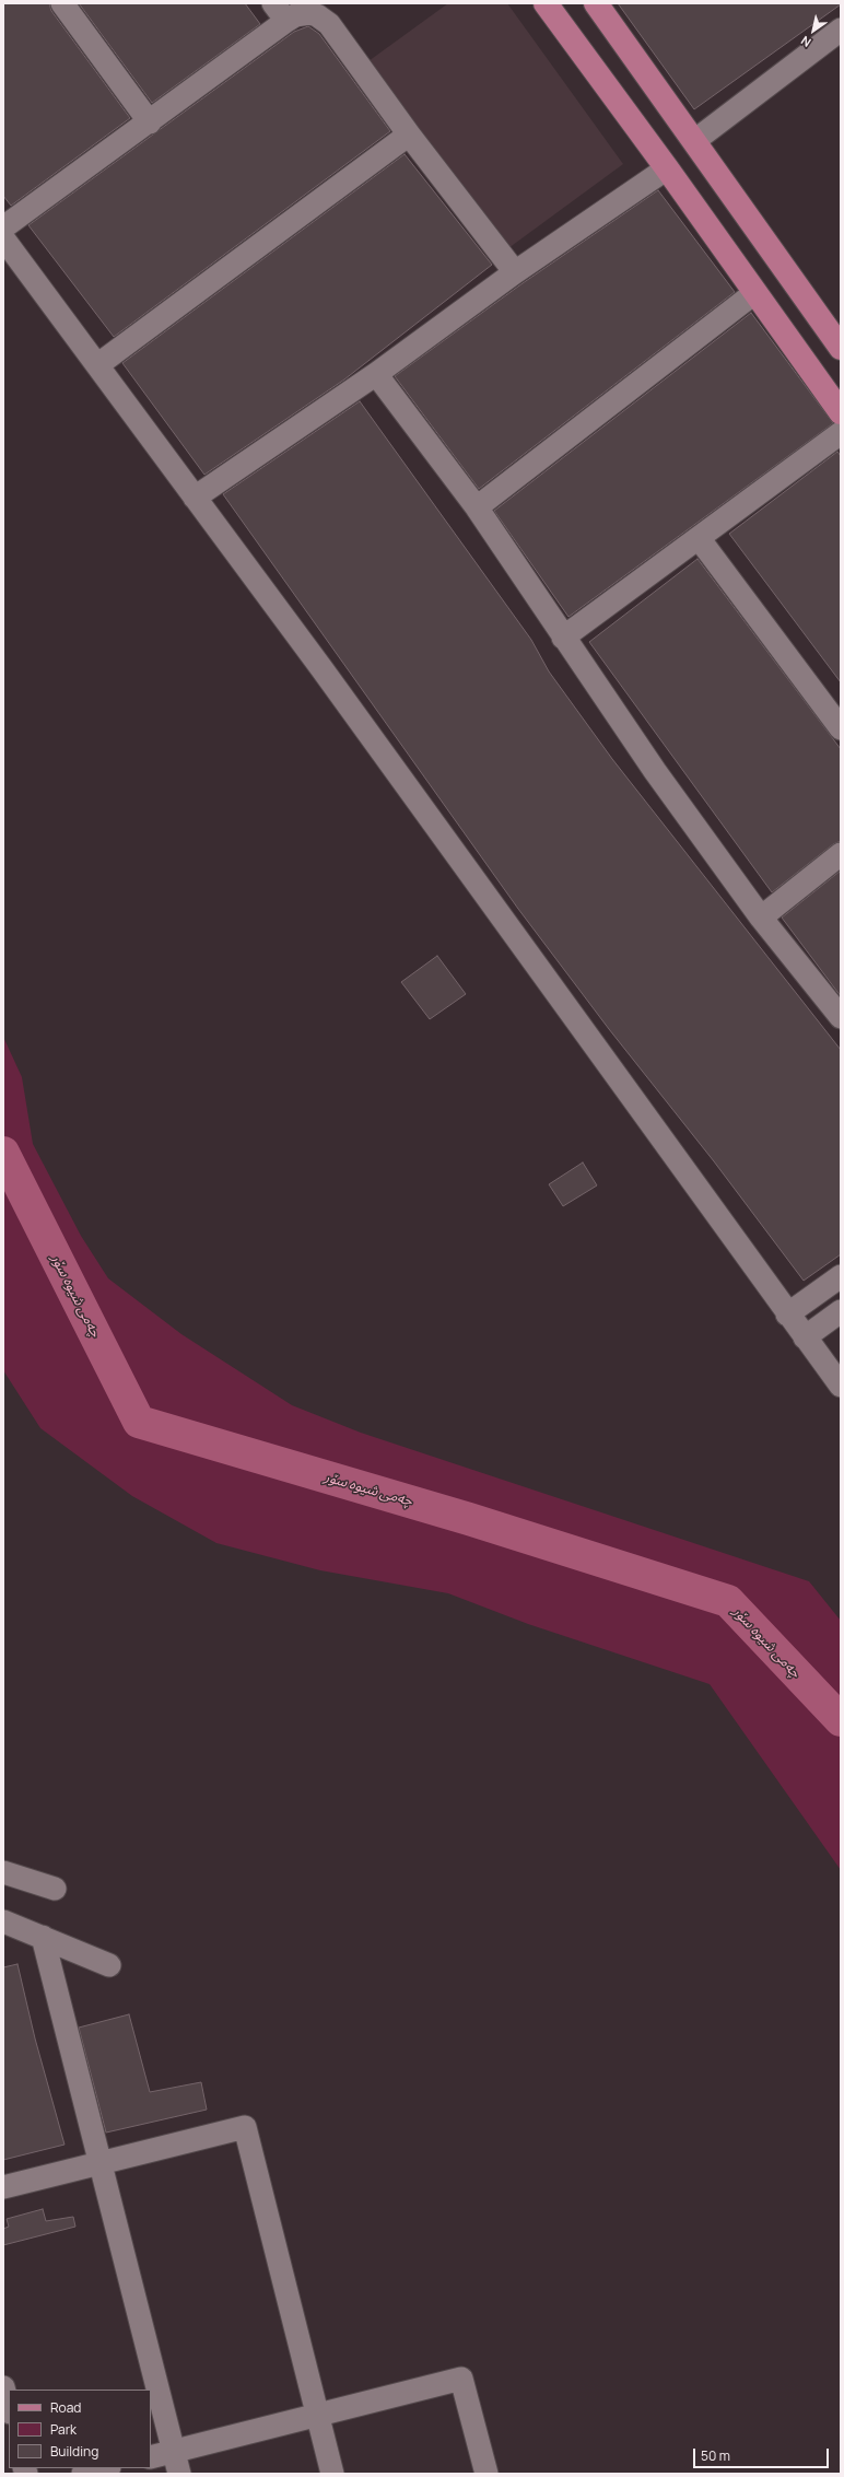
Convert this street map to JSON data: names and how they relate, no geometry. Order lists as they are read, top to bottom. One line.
{"water":["چەمی شیوە سۆر"],"legend":["Road","Park","Building"],"scale_bar":"50 m","north":"bottom left"}
